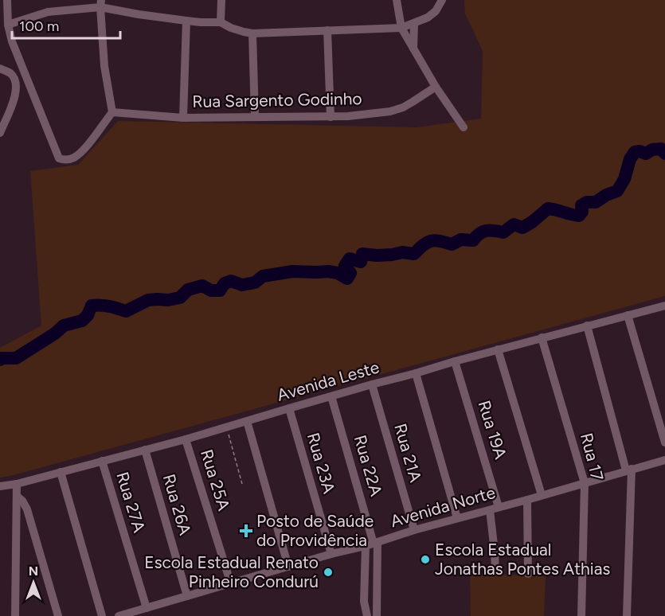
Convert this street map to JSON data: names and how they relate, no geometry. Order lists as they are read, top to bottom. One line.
{"streets":{"street":["Rua Sargento Godinho","Avenida Leste","Rua 19A","Rua 21A","Rua 17","Rua 23A","Rua 22A","Rua 25A","Rua 27A","Rua 26A","Avenida Norte"]},"crossings":[["Avenida Leste","Rua 19A"],["Avenida Leste","Rua 21A"],["Avenida Leste","Rua 17"],["Avenida Leste","Rua 23A"],["Avenida Leste","Rua 22A"],["Avenida Leste","Rua 25A"],["Avenida Leste","Rua 27A"],["Avenida Leste","Rua 26A"],["Rua 19A","Avenida Norte"],["Rua 21A","Avenida Norte"],["Rua 17","Avenida Norte"],["Rua 23A","Avenida Norte"],["Rua 22A","Avenida Norte"],["Rua 25A","Avenida Norte"],["Rua 27A","Avenida Norte"],["Rua 26A","Avenida Norte"]],"places":{"health":["Posto de Saúde do Providência"],"other":["Escola Estadual Jonathas Pontes Athias","Escola Estadual Renato Pinheiro Condurú"]},"scale_bar":"100 m","north":"top"}
